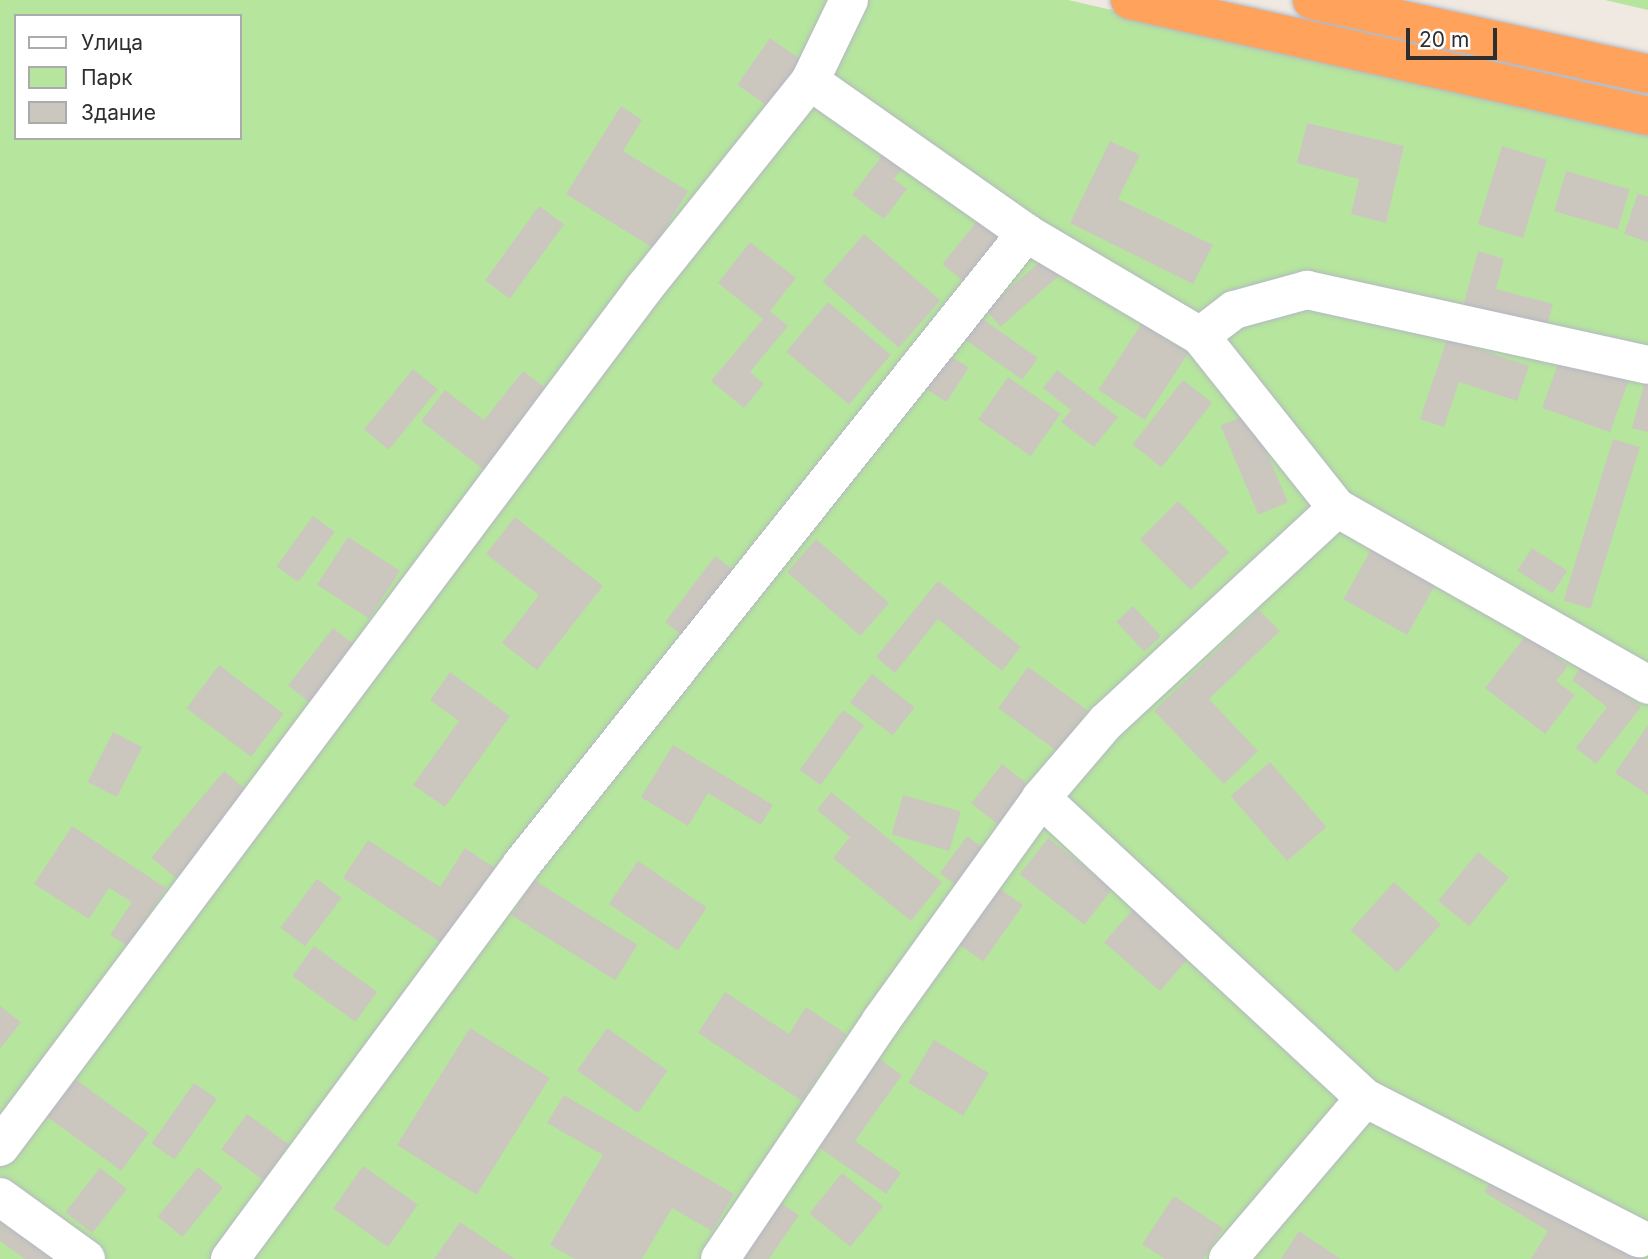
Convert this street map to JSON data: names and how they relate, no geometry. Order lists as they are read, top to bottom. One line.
{"legend":["Улица","Парк","Здание"],"scale_bar":"20 m"}
